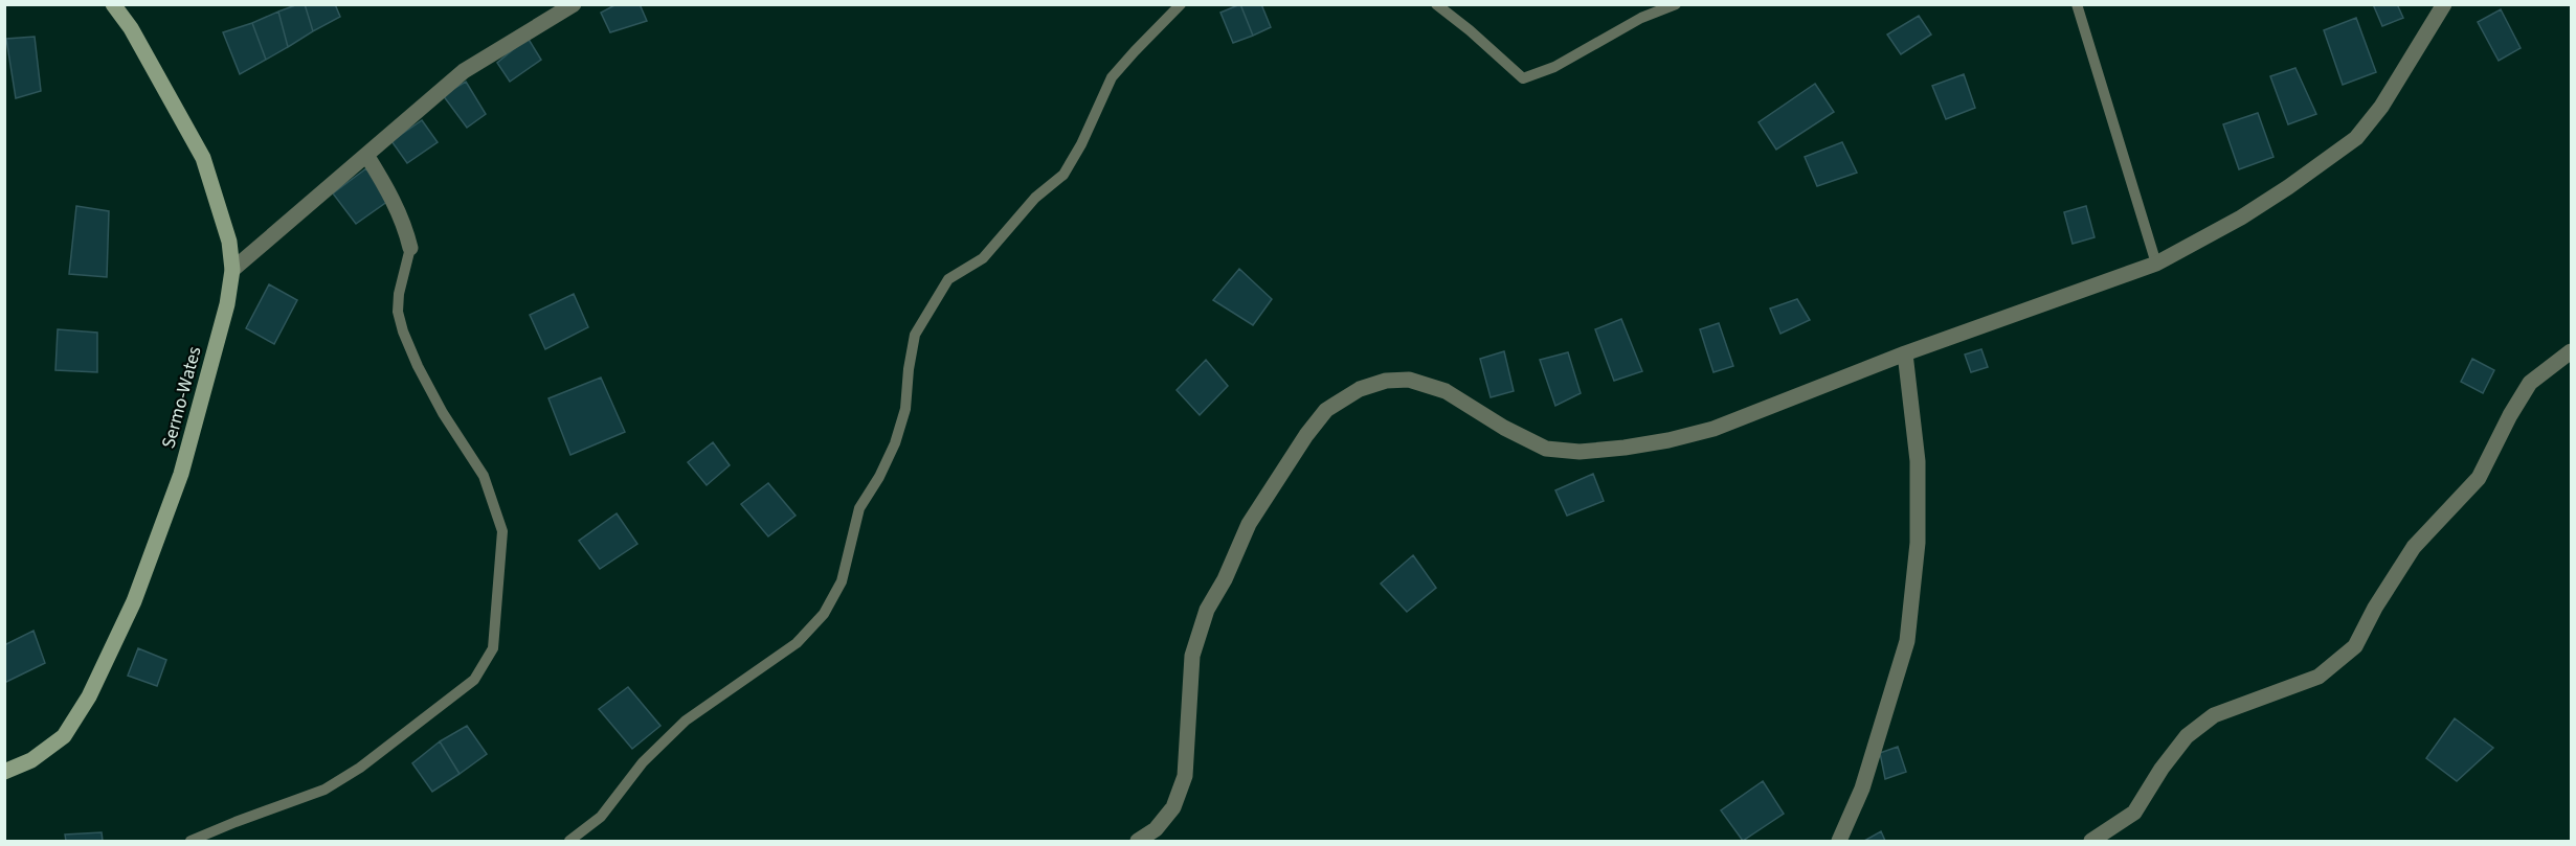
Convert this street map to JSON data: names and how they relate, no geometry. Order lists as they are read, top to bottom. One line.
{"streets":{"main road":["Sermo-Wates"]}}
